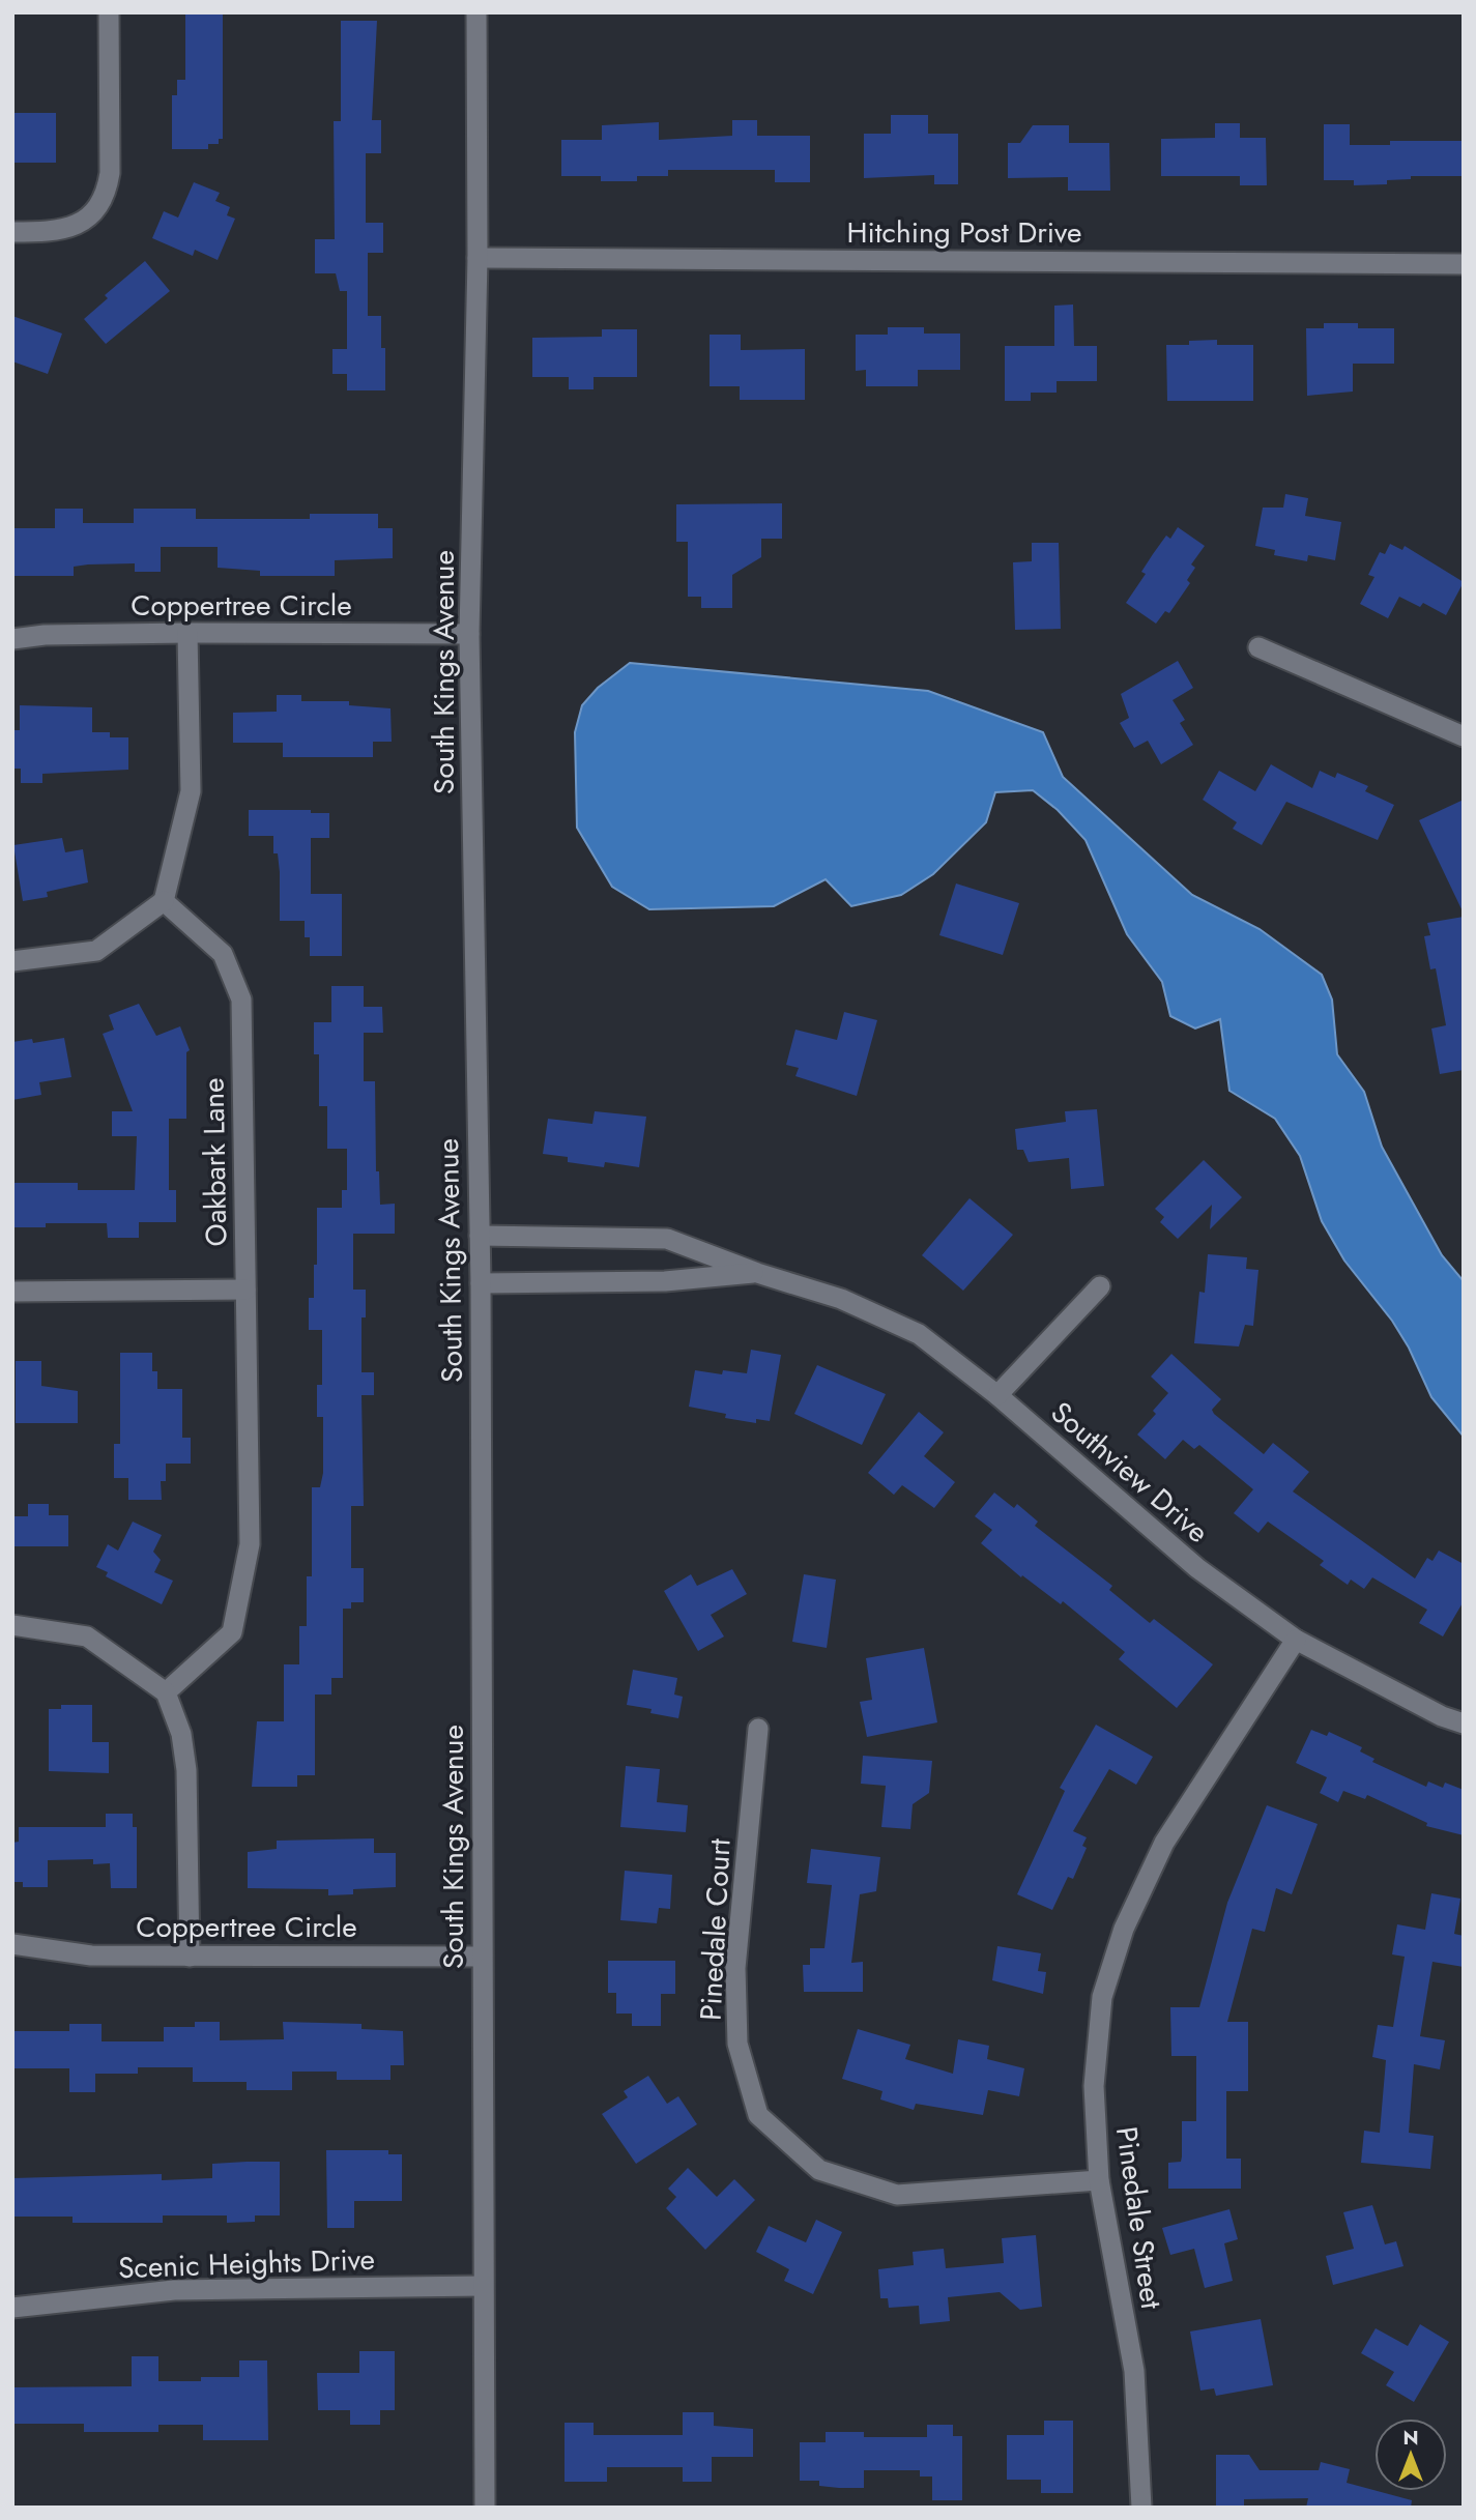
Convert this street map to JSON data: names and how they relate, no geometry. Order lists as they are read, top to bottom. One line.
{"streets":{"street":["Hitching Post Drive","Coppertree Circle","South Kings Avenue","Oakbark Lane","Southview Drive","Pinedale Court","Pinedale Street","Scenic Heights Drive"]},"crossings":[["Hitching Post Drive","South Kings Avenue"],["Coppertree Circle","South Kings Avenue"],["South Kings Avenue","Southview Drive"],["South Kings Avenue","Scenic Heights Drive"],["Southview Drive","Pinedale Street"],["Pinedale Court","Pinedale Street"]],"north":"top"}
